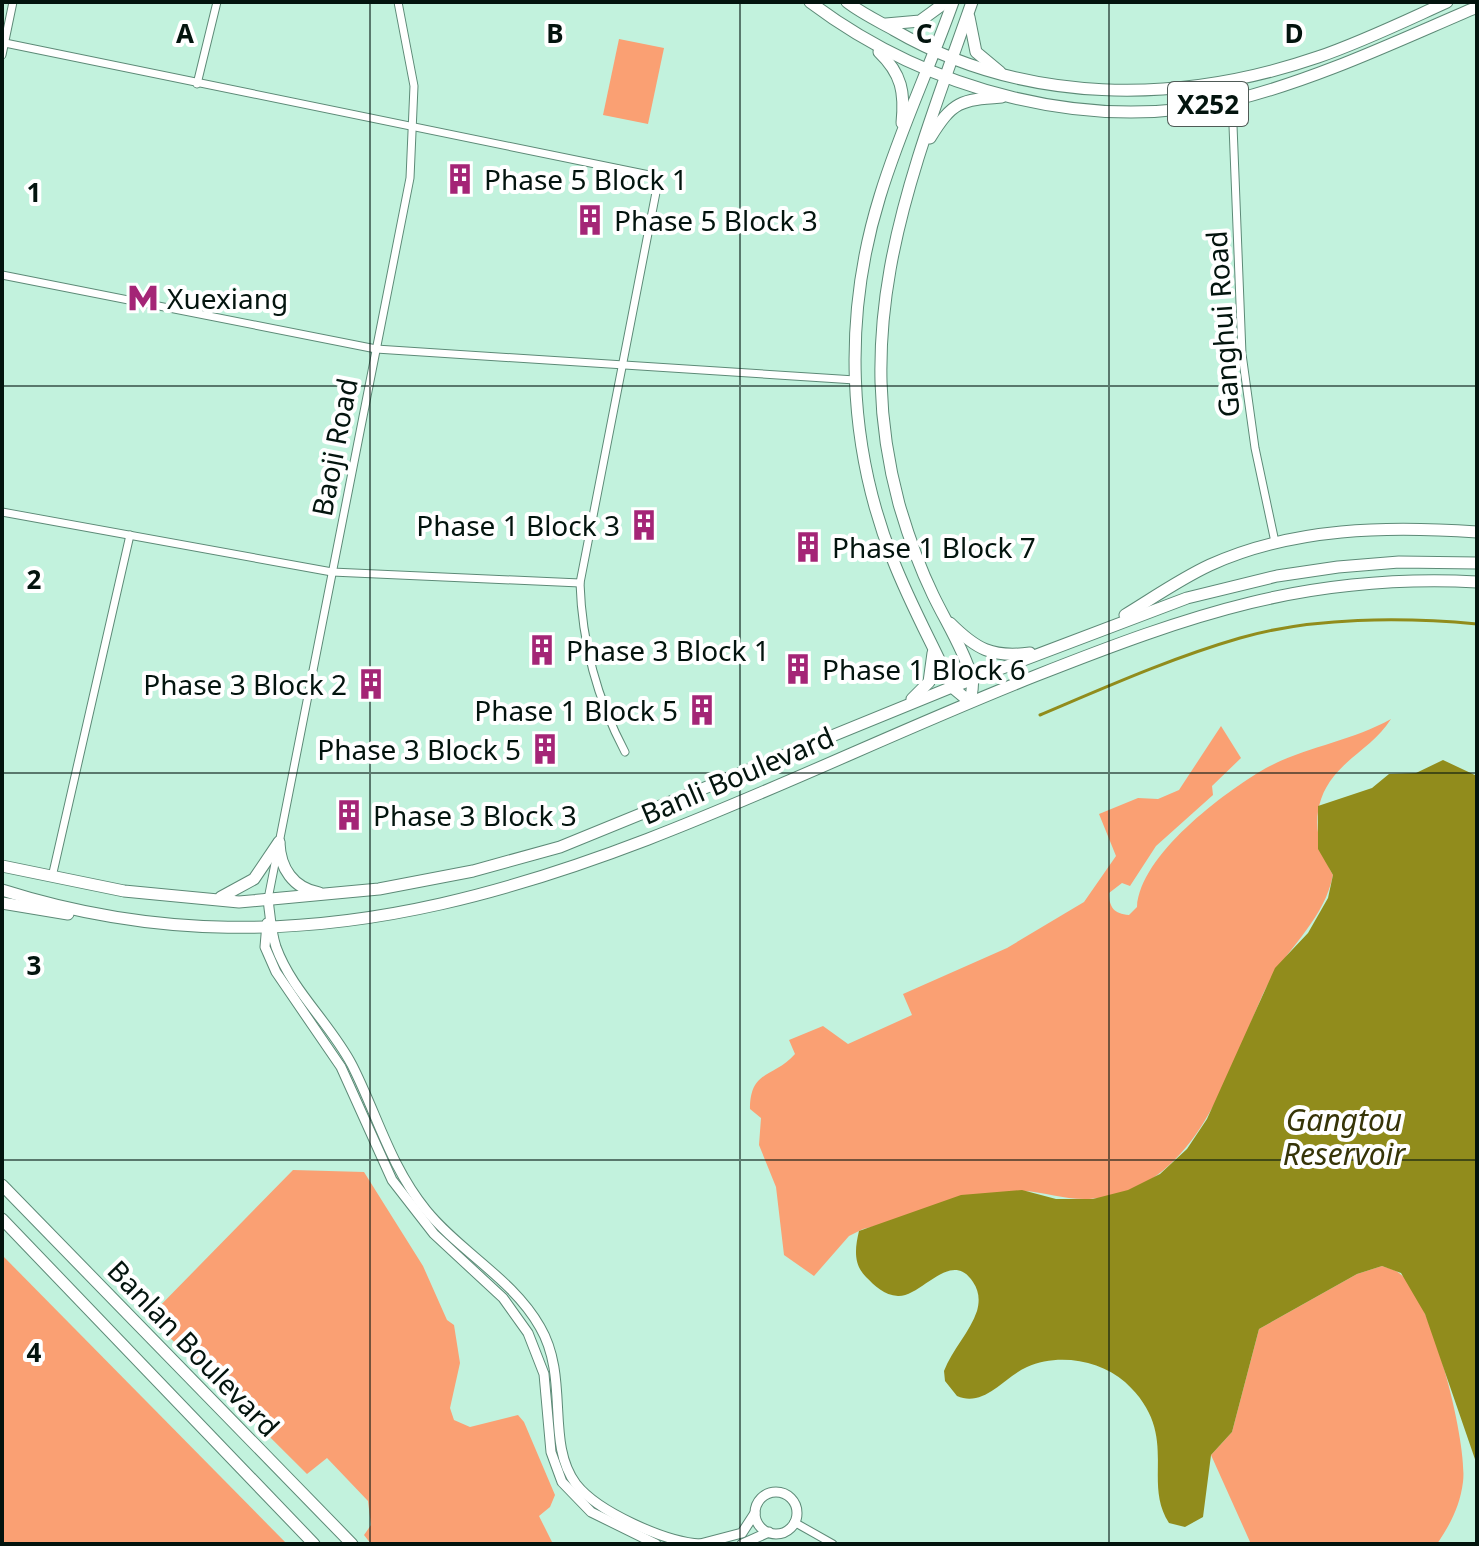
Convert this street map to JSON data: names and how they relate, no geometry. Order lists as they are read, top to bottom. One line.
{"streets":{"main road":["X252","Banli Boulevard","Banlan Boulevard"],"street":["Ganghui Road","Baoji Road"]},"crossings":[["X252","Ganghui Road"],["Baoji Road","Banli Boulevard"]],"water":["Gangtou Reservoir"],"places":{"building":["Phase 5 Block 1","Phase 5 Block 3","Phase 1 Block 3","Phase 1 Block 7","Phase 3 Block 1","Phase 1 Block 6","Phase 3 Block 2","Phase 1 Block 5","Phase 3 Block 5","Phase 3 Block 3"],"metro station":["Xuexiang"]},"grid":{"columns":["A","B","C","D"],"rows":["1","2","3","4"]}}
